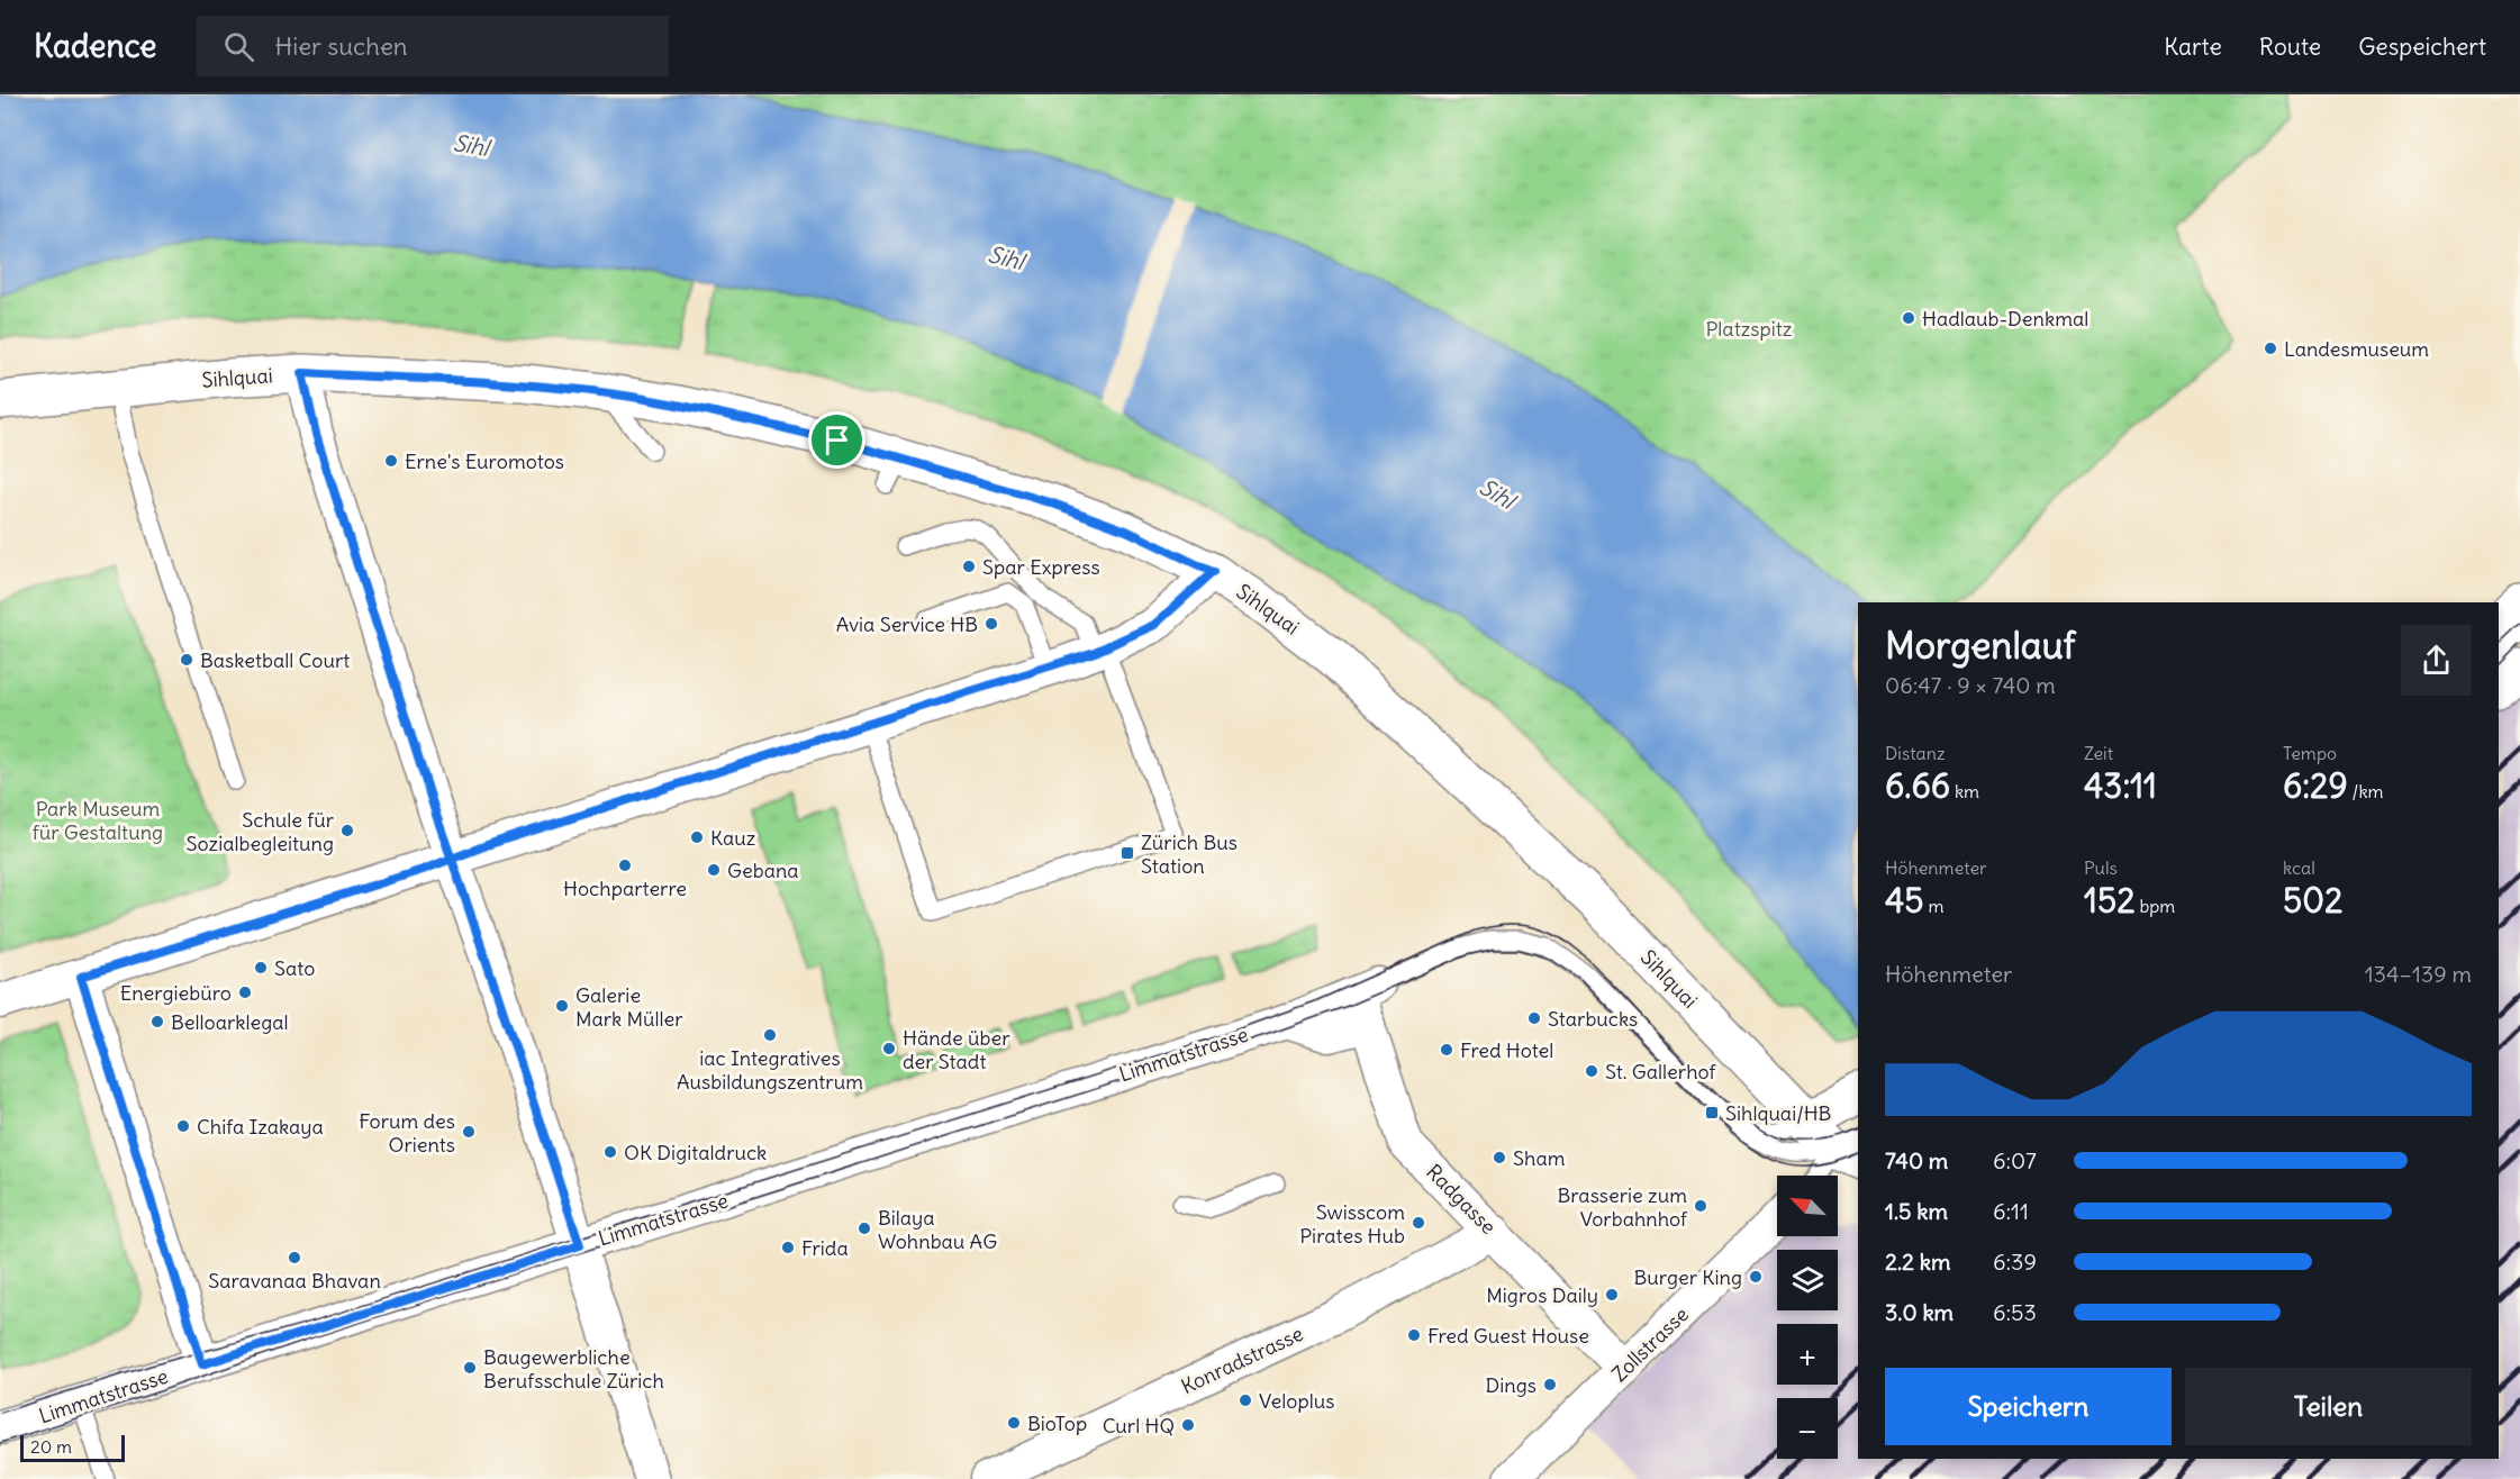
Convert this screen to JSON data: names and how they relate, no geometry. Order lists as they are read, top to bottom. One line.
{"streets":{"street":["Sihlquai","Limmatstrasse","Radgasse","Zollstrasse","Konradstrasse"]},"crossings":[["Limmatstrasse","Radgasse"],["Radgasse","Zollstrasse"],["Radgasse","Konradstrasse"]],"water":["Sihl"],"parks":["Platzspitz","Park Museum für Gestaltung"],"places":{"other":["Hadlaub-Denkmal","Landesmuseum","Erne's Euromotos","Spar Express","Avia Service HB","Basketball Court","Schule für Sozialbegleitung","Kauz","Hochparterre","Gebana","Sato","Energiebüro","Galerie Mark Müller","Starbucks","Belloarklegal","iac Integratives Ausbildungszentrum","Hände über der Stadt","Fred Hotel","St. Gallerhof","Chifa Izakaya","Forum des Orients","OK Digitaldruck","Sham","Brasserie zum Vorbahnhof","Swisscom Pirates Hub","Bilaya Wohnbau AG","Frida","Saravanaa Bhavan","Burger King","Migros Daily","Fred Guest House","Baugewerbliche Berufsschule Zürich","Dings","Veloplus","BioTop","Curl HQ"],"transit":["Zürich Bus Station","Sihlquai/HB"]},"scale_bar":"20 m","north":"top left","page":{"header":"Kadence","search":"Hier suchen","nav":["Karte","Route","Gespeichert"],"heading":["Morgenlauf","06:47 · 9 × 740 m"],"stats":[["Distanz","6.66 km"],["Zeit","43:11"],["Tempo","6:29 /km"],["Höhenmeter","45 m"],["Puls","152 bpm"],["kcal","502"]],"chart":["Höhenmeter","134–139 m"],"list":[{"name":"740 m","note":"6:07"},{"name":"1.5 km","note":"6:11"},{"name":"2.2 km","note":"6:39"},{"name":"3.0 km","note":"6:53"}],"map_buttons":["+","−"],"buttons":["Speichern","Teilen"],"scale":"20 m"}}
